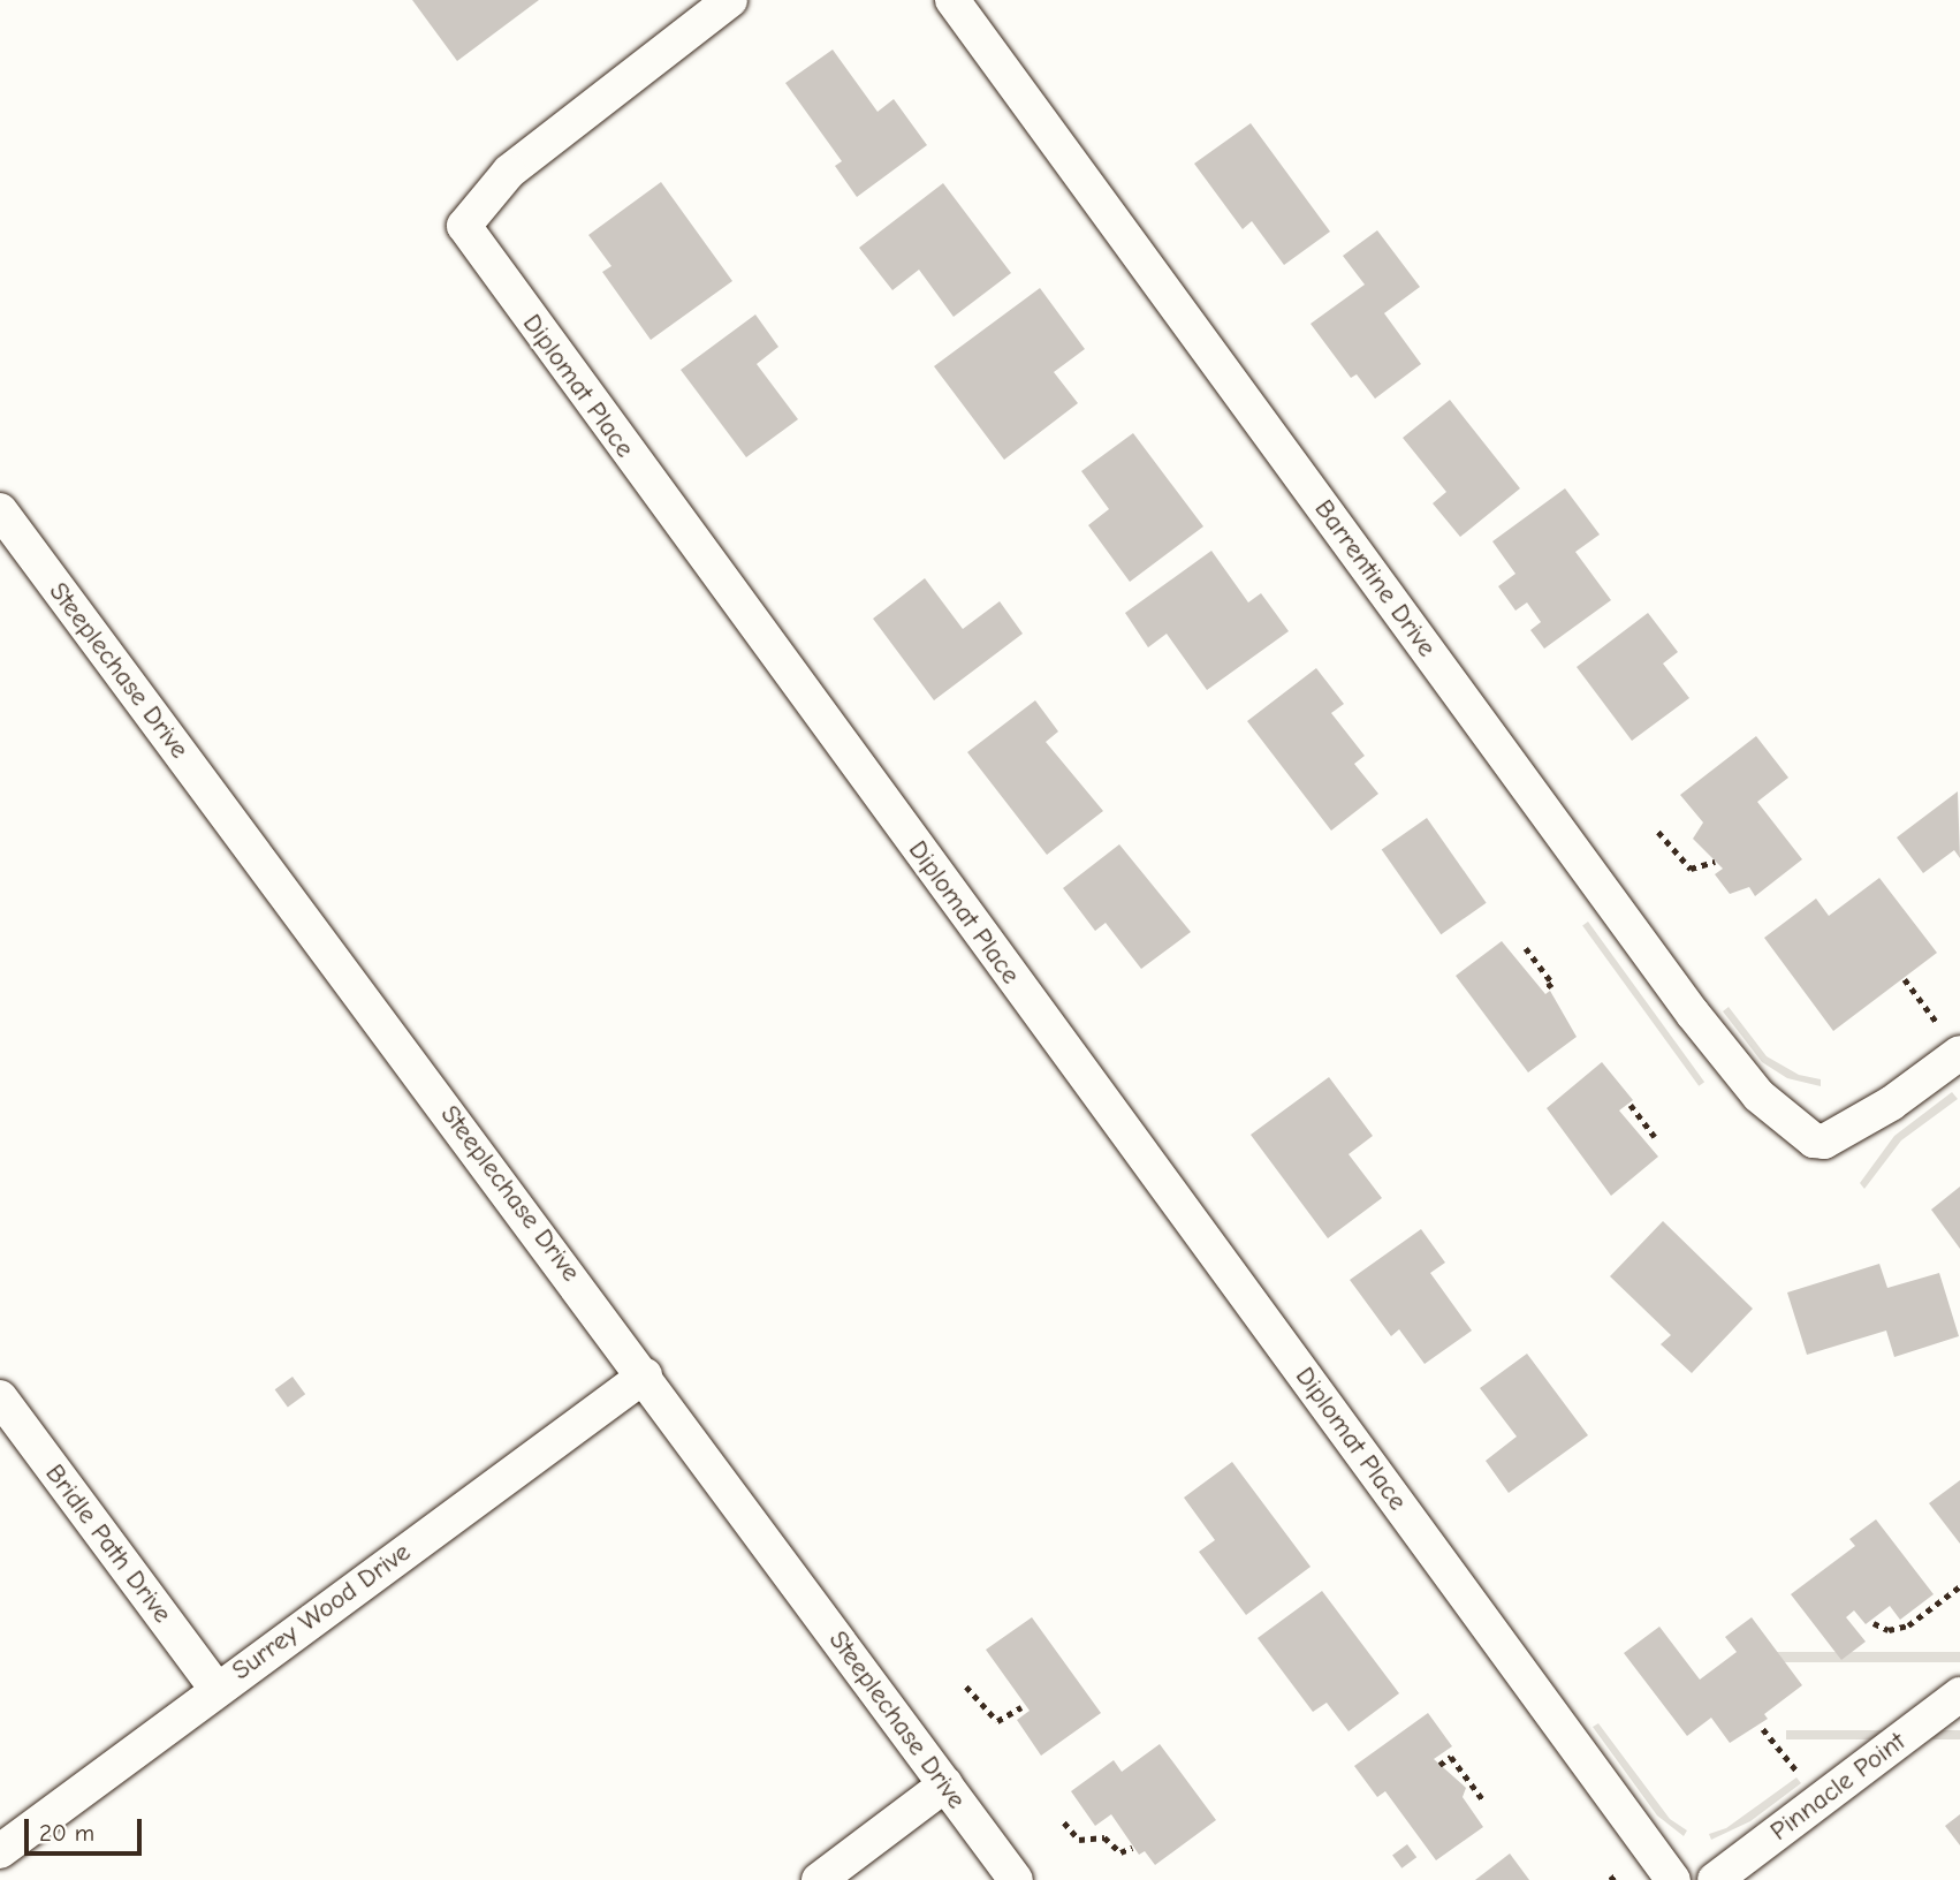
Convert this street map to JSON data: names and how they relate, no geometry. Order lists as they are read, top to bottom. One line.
{"streets":{"street":["Diplomat Place","Barrentine Drive","Steeplechase Drive","Bridle Path Drive","Surrey Wood Drive","Pinnacle Point"]},"crossings":[["Steeplechase Drive","Surrey Wood Drive"],["Bridle Path Drive","Surrey Wood Drive"]],"scale_bar":"20 m"}
